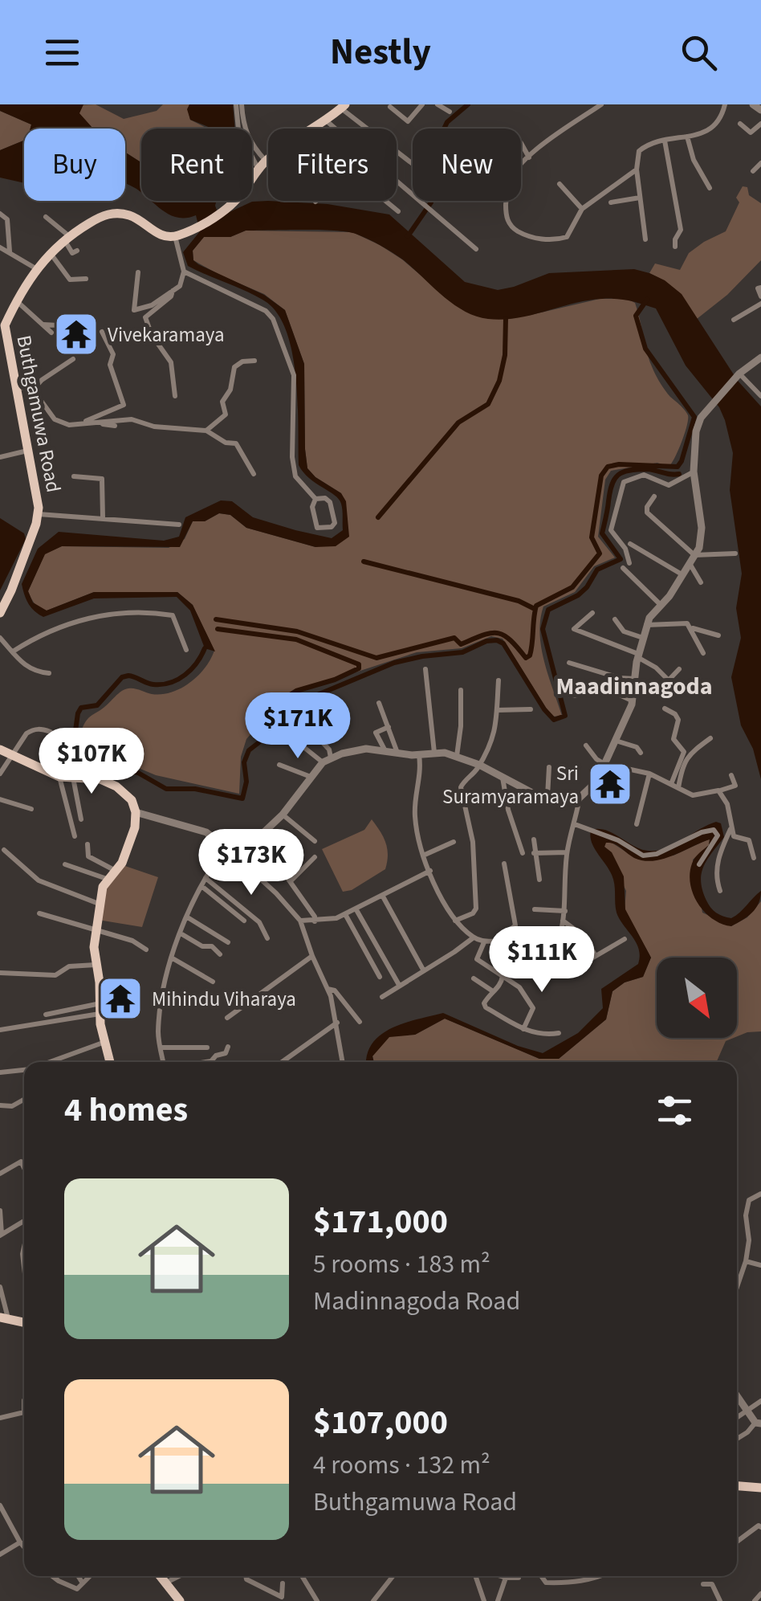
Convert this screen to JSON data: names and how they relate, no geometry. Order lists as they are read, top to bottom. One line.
{"streets":{"main road":["Buthgamuwa Road"]},"districts":["Maadinnagoda"],"places":{"temple":["Vivekaramaya","Sri Suramyaramaya","Mihindu Viharaya"]},"north":"bottom right","page":{"header":"Nestly","chip":["Buy","Rent","Filters","New"],"price":["$171K","$107K","$173K","$111K"],"heading":"4 homes","list":[{"name":"$171,000","note":"5 rooms · 183 m² · Madinnagoda Road"},{"name":"$107,000","note":"4 rooms · 132 m² · Buthgamuwa Road"}]}}
